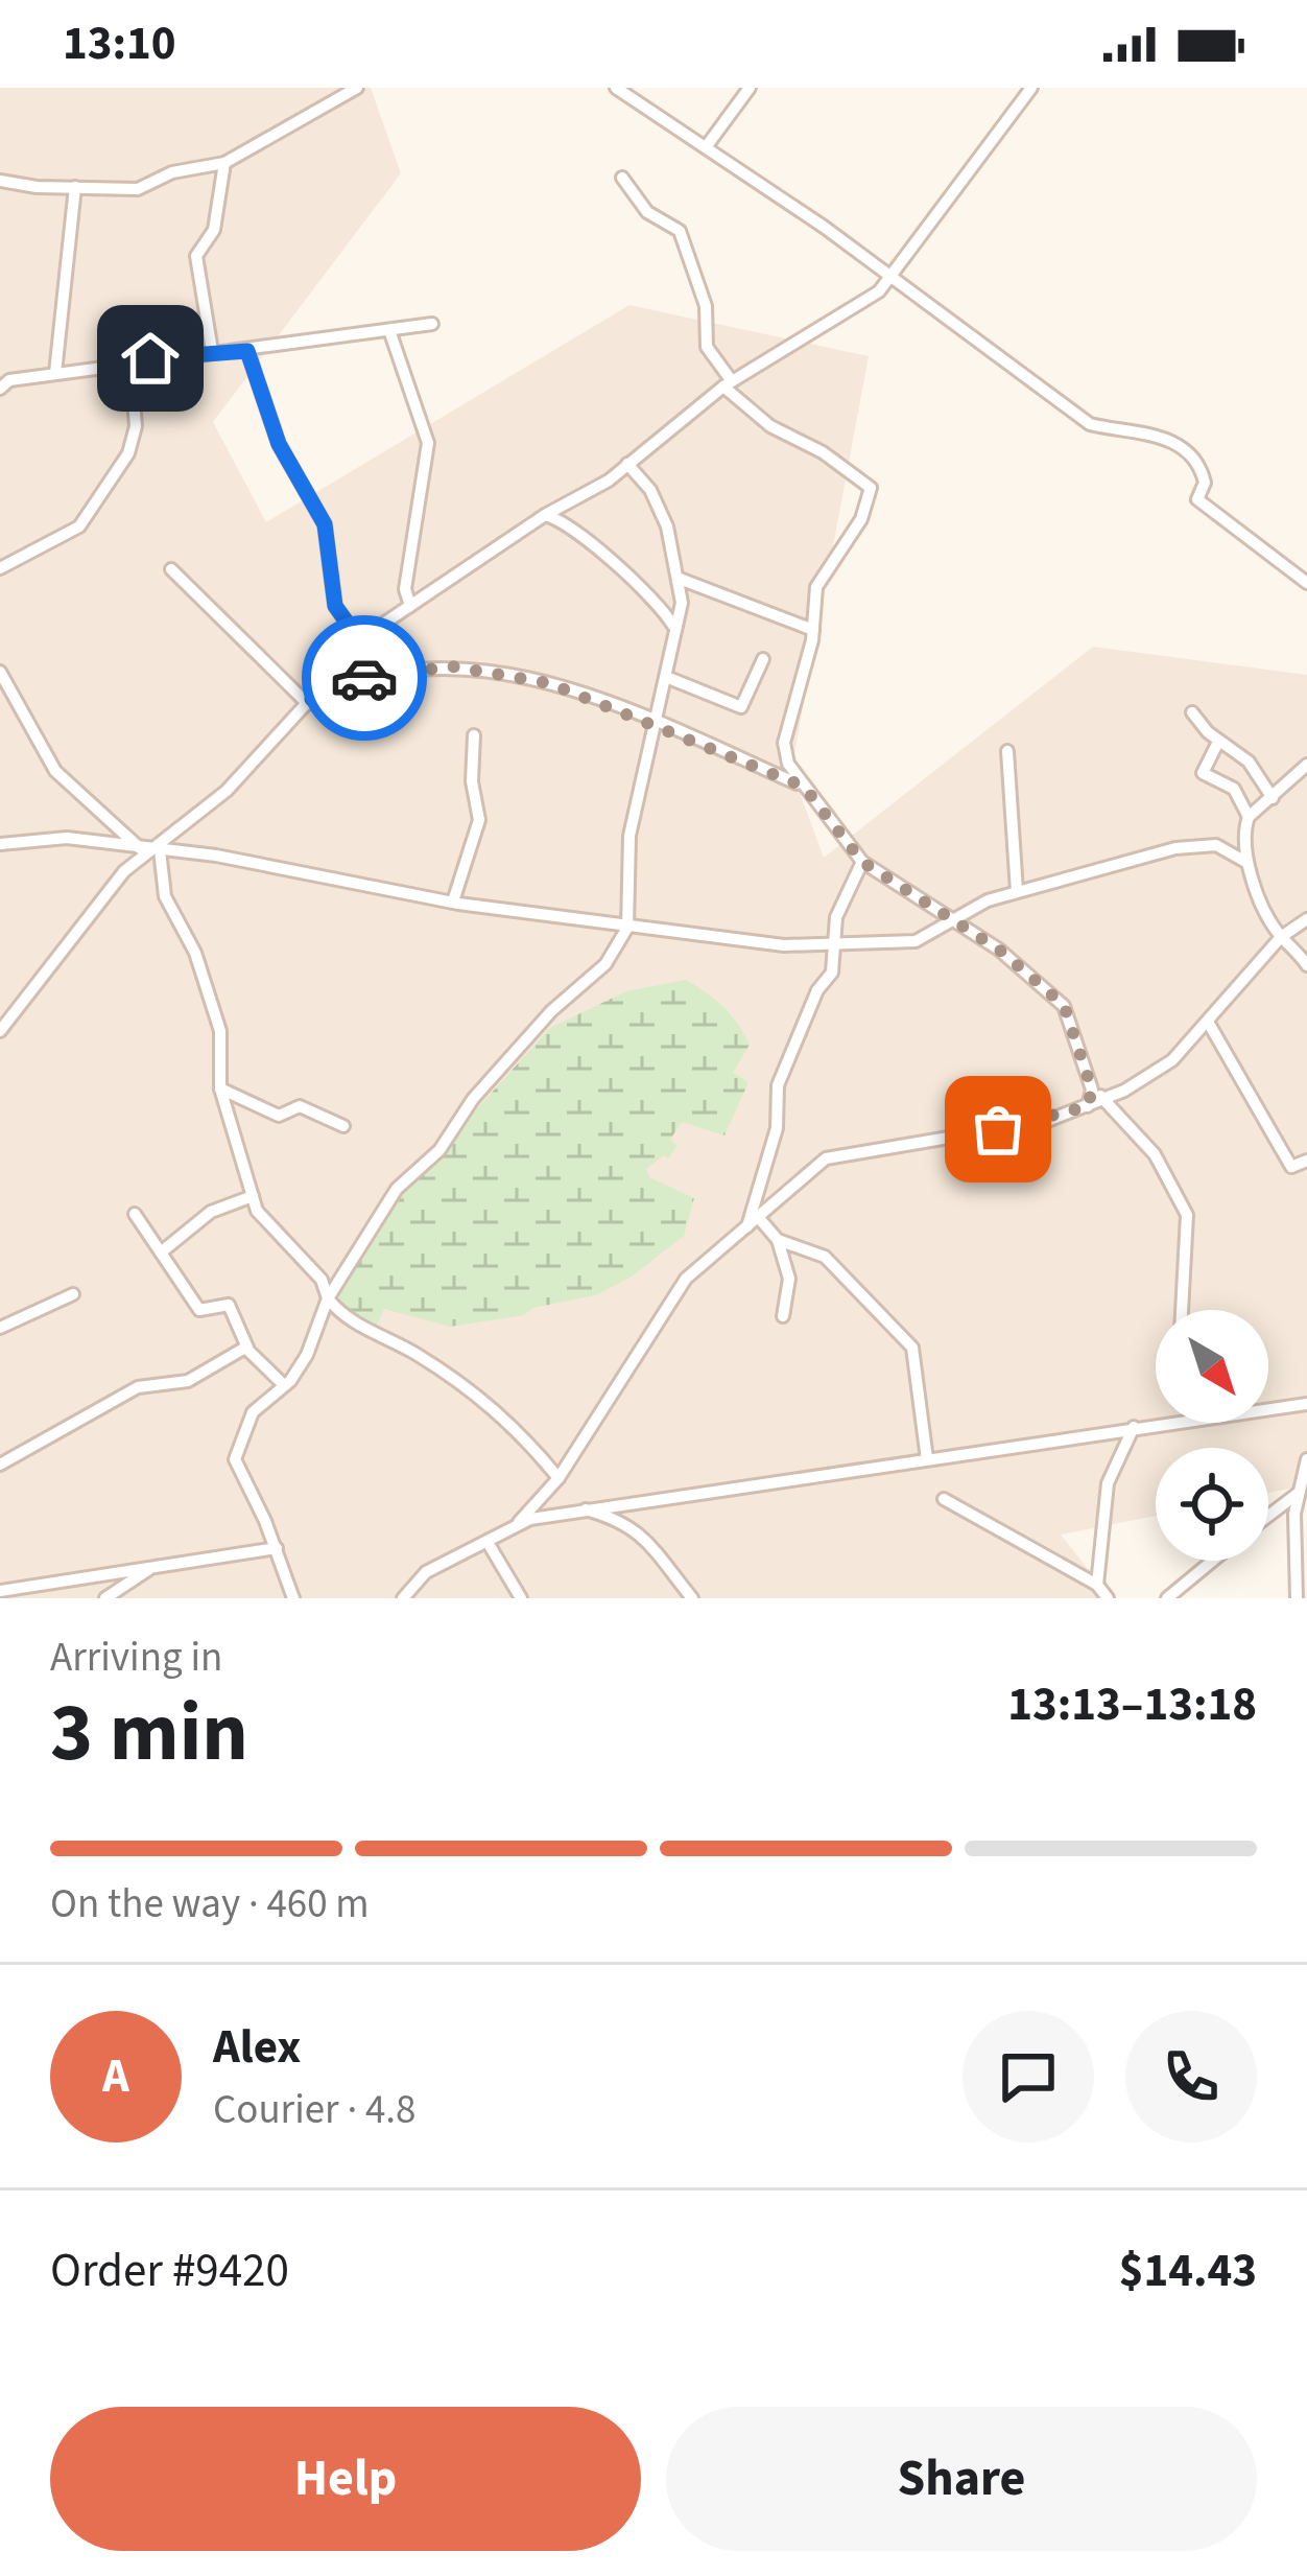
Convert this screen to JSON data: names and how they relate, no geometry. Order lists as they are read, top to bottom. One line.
{"north":"bottom right","page":{"status":"13:10","heading":["3 min","Arriving in","13:13–13:18"],"panel":["Alex","Courier · 4.8","Order #9420","$14.43"],"bar":"On the way · 460 m","round":"A","buttons":["Help","Share"]}}
